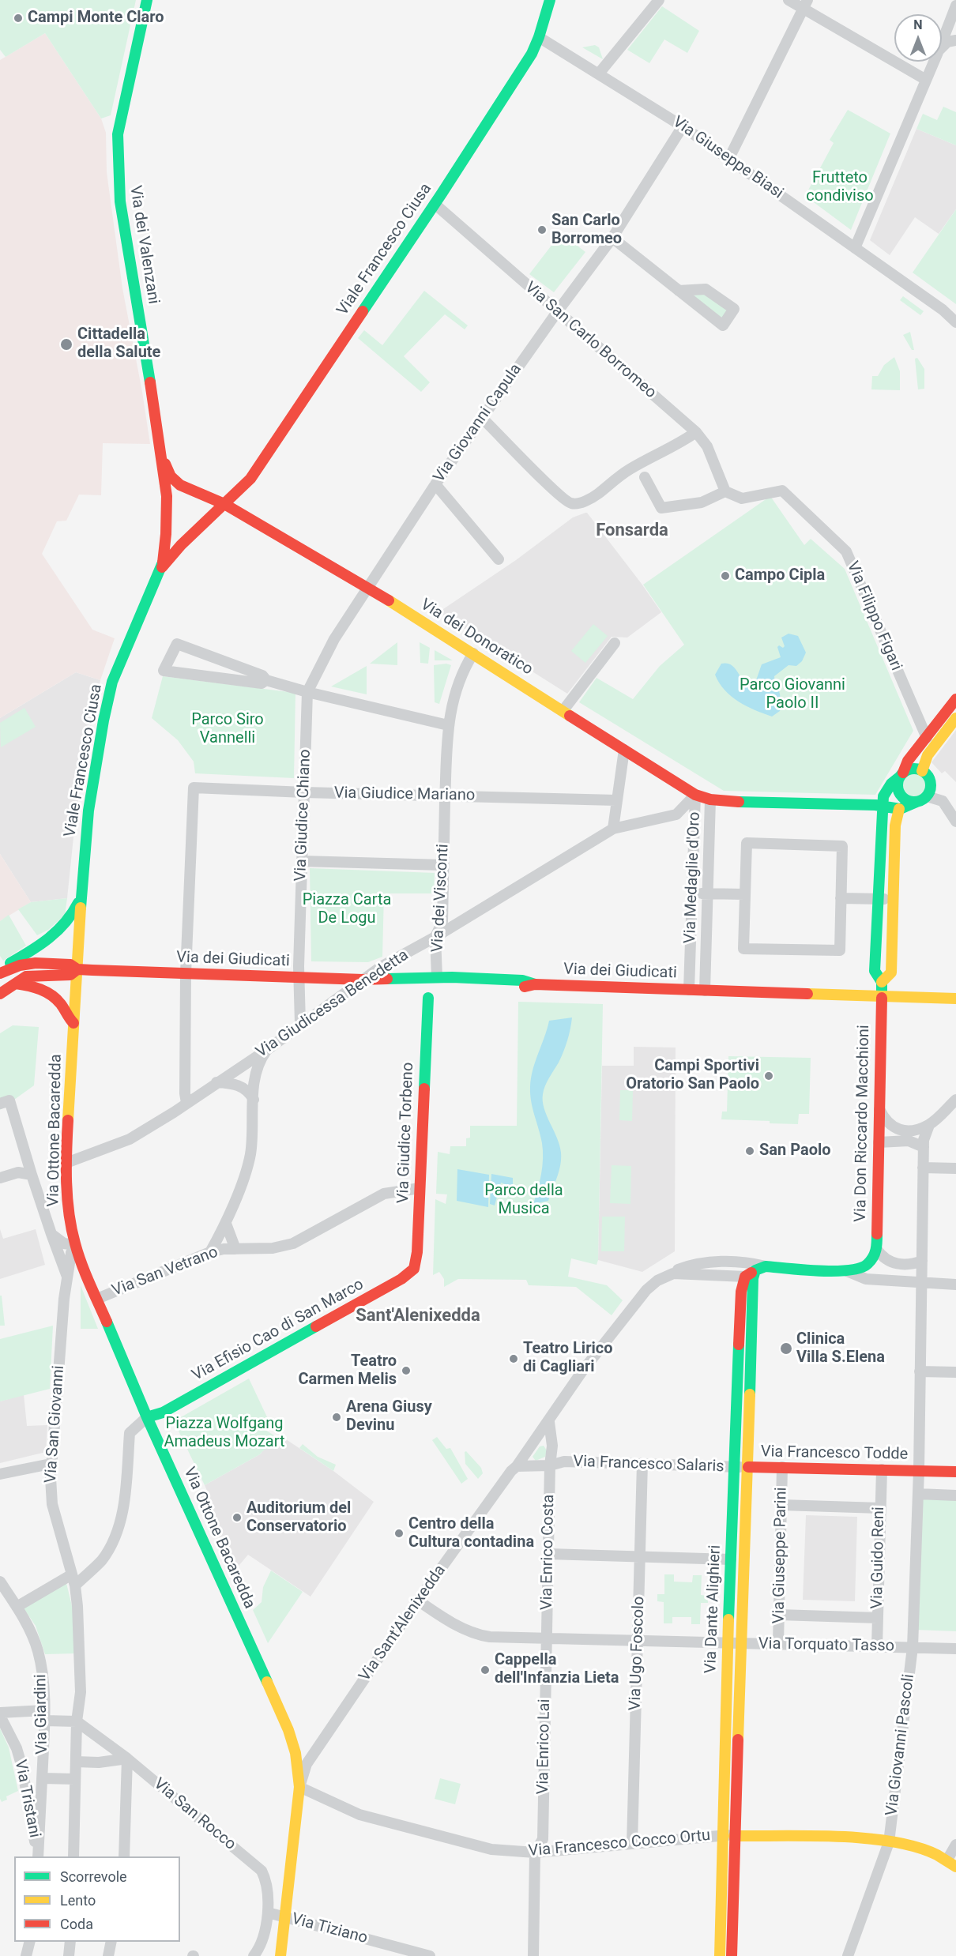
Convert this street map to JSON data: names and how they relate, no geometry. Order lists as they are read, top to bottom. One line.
{"streets":{"street":["Via Giuseppe Biasi","Via dei Valenzani","Viale Francesco Ciusa","Via San Carlo Borromeo","Via Giovanni Capula","Via Filippo Figari","Via dei Donoratico","Via Giudice Mariano","Via Giudice Chiano","Via Medaglie d'Oro","Via dei Visconti","Via dei Giudicati","Via Giudicessa Benedetta","Via Don Riccardo Macchioni","Via Ottone Bacaredda","Via Giudice Torbeno","Via San Vetrano","Via Efisio Cao di San Marco","Via San Giovanni","Via Francesco Todde","Via Francesco Salaris","Via Enrico Costa","Via Giuseppe Parini","Via Guido Reni","Via Dante Alighieri","Via Sant'Alenixedda","Via Torquato Tasso","Via Ugo Foscolo","Via Giardini","Via Giovanni Pascoli","Via Enrico Lai","Via Tristani","Via San Rocco","Via Francesco Cocco Ortu","Via Tiziano"]},"crossings":[["Via Giuseppe Biasi","Viale Francesco Ciusa"],["Via Giuseppe Biasi","Via Giovanni Capula"],["Via dei Valenzani","Viale Francesco Ciusa"],["Viale Francesco Ciusa","Via San Carlo Borromeo"],["Viale Francesco Ciusa","Via dei Donoratico"],["Viale Francesco Ciusa","Via dei Giudicati"],["Viale Francesco Ciusa","Via Ottone Bacaredda"],["Via San Carlo Borromeo","Via Giovanni Capula"],["Via San Carlo Borromeo","Via Filippo Figari"],["Via Giovanni Capula","Via dei Donoratico"],["Via Giovanni Capula","Via Giudice Chiano"],["Via dei Donoratico","Via Medaglie d'Oro"],["Via dei Donoratico","Via dei Visconti"],["Via Giudice Mariano","Via Giudice Chiano"],["Via Giudice Mariano","Via dei Visconti"],["Via Giudice Mariano","Via dei Giudicati"],["Via Giudice Chiano","Via dei Giudicati"],["Via Giudice Chiano","Via Giudicessa Benedetta"],["Via Medaglie d'Oro","Via dei Giudicati"],["Via Medaglie d'Oro","Via Giudicessa Benedetta"],["Via dei Visconti","Via dei Giudicati"],["Via dei Visconti","Via Giudicessa Benedetta"],["Via dei Giudicati","Via Giudicessa Benedetta"],["Via dei Giudicati","Via Don Riccardo Macchioni"],["Via dei Giudicati","Via Ottone Bacaredda"],["Via dei Giudicati","Via Giudice Torbeno"],["Via Giudicessa Benedetta","Via Ottone Bacaredda"],["Via Ottone Bacaredda","Via San Vetrano"],["Via Ottone Bacaredda","Via Efisio Cao di San Marco"],["Via Ottone Bacaredda","Via San Giovanni"],["Via Ottone Bacaredda","Via Sant'Alenixedda"],["Via Ottone Bacaredda","Via Francesco Cocco Ortu"],["Via Ottone Bacaredda","Via Tiziano"],["Via Giudice Torbeno","Via San Vetrano"],["Via Giudice Torbeno","Via Efisio Cao di San Marco"],["Via San Giovanni","Via San Rocco"],["Via Francesco Todde","Via Francesco Salaris"],["Via Francesco Todde","Via Giuseppe Parini"],["Via Francesco Todde","Via Guido Reni"],["Via Francesco Todde","Via Dante Alighieri"],["Via Francesco Todde","Via Giovanni Pascoli"],["Via Francesco Salaris","Via Enrico Costa"],["Via Francesco Salaris","Via Dante Alighieri"],["Via Francesco Salaris","Via Ugo Foscolo"],["Via Enrico Costa","Via Torquato Tasso"],["Via Enrico Costa","Via Enrico Lai"],["Via Giuseppe Parini","Via Torquato Tasso"],["Via Guido Reni","Via Torquato Tasso"],["Via Dante Alighieri","Via Torquato Tasso"],["Via Dante Alighieri","Via Francesco Cocco Ortu"],["Via Sant'Alenixedda","Via Torquato Tasso"],["Via Sant'Alenixedda","Via Francesco Cocco Ortu"],["Via Torquato Tasso","Via Ugo Foscolo"],["Via Torquato Tasso","Via Giovanni Pascoli"],["Via Torquato Tasso","Via Enrico Lai"],["Via Ugo Foscolo","Via Francesco Cocco Ortu"],["Via Enrico Lai","Via Francesco Cocco Ortu"],["Via San Rocco","Via Tiziano"]],"districts":["Fonsarda","Sant'Alenixedda"],"parks":["Frutteto condiviso","Parco Giovanni Paolo II","Parco Siro Vannelli","Piazza Carta De Logu","Parco della Musica","Piazza Wolfgang Amadeus Mozart"],"places":["Campi Monte Claro","San Carlo Borromeo","Cittadella della Salute","Campo Cipla","Campi Sportivi Oratorio San Paolo","San Paolo","Clinica Villa S.Elena","Teatro Lirico di Cagliari","Teatro Carmen Melis","Arena Giusy Devinu","Auditorium del Conservatorio","Centro della Cultura contadina","Cappella dell'Infanzia Lieta"],"legend":["Scorrevole","Lento","Coda"],"north":"top"}
